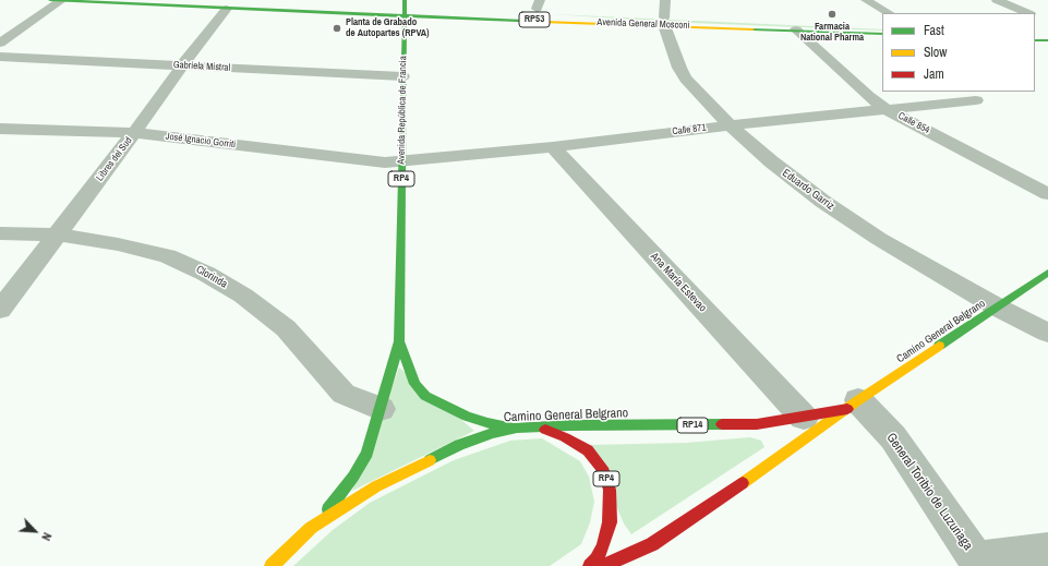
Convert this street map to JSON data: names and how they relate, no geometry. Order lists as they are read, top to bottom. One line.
{"streets":{"main road":["RP53","Avenida General Mosconi","Avenida República de Francia","RP4","Camino General Belgrano","RP14"],"street":["Gabriela Mistral","Calle 854","Calle 871","José Ignacio Gorriti","Libres del Sud","Eduardo Garriz","Clorinda","Ana María Estevao","General Toribio de Luzuriaga"]},"crossings":[["RP53","Avenida General Mosconi"],["RP53","Avenida República de Francia"],["RP53","Libres del Sud"],["RP53","Eduardo Garriz"],["Avenida General Mosconi","Calle 854"],["Avenida General Mosconi","Eduardo Garriz"],["Gabriela Mistral","Avenida República de Francia"],["Gabriela Mistral","Libres del Sud"],["Avenida República de Francia","Calle 871"],["Avenida República de Francia","José Ignacio Gorriti"],["Avenida República de Francia","Clorinda"],["Avenida República de Francia","Camino General Belgrano"],["Calle 854","Calle 871"],["Calle 871","José Ignacio Gorriti"],["Calle 871","Eduardo Garriz"],["Calle 871","Ana María Estevao"],["José Ignacio Gorriti","Libres del Sud"],["Libres del Sud","Clorinda"],["RP4","Camino General Belgrano"],["Eduardo Garriz","Camino General Belgrano"],["Ana María Estevao","Camino General Belgrano"],["Camino General Belgrano","General Toribio de Luzuriaga"]],"places":["Farmacia National Pharma","Planta de Grabado de Autopartes (RPVA)"],"legend":["Fast","Slow","Jam"],"north":"bottom right"}
